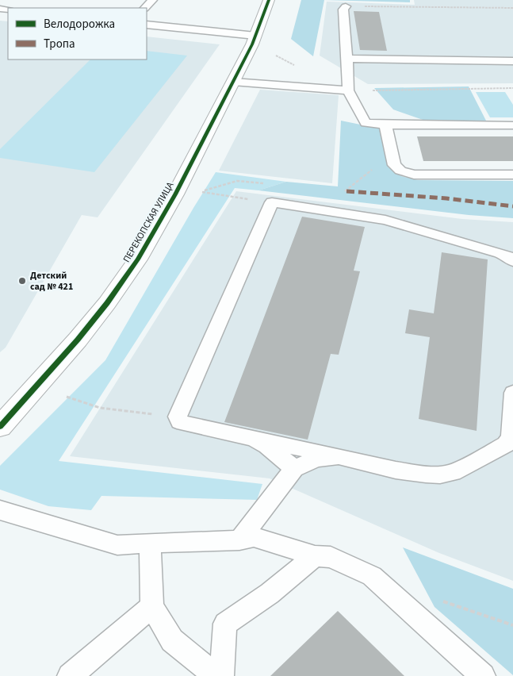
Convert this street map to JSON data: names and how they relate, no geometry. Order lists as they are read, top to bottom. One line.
{"streets":{"street":["ПЕРЕКОПСКАЯ УЛИЦА"]},"places":["Детский сад № 421"],"legend":["Велодорожка","Тропа"]}
